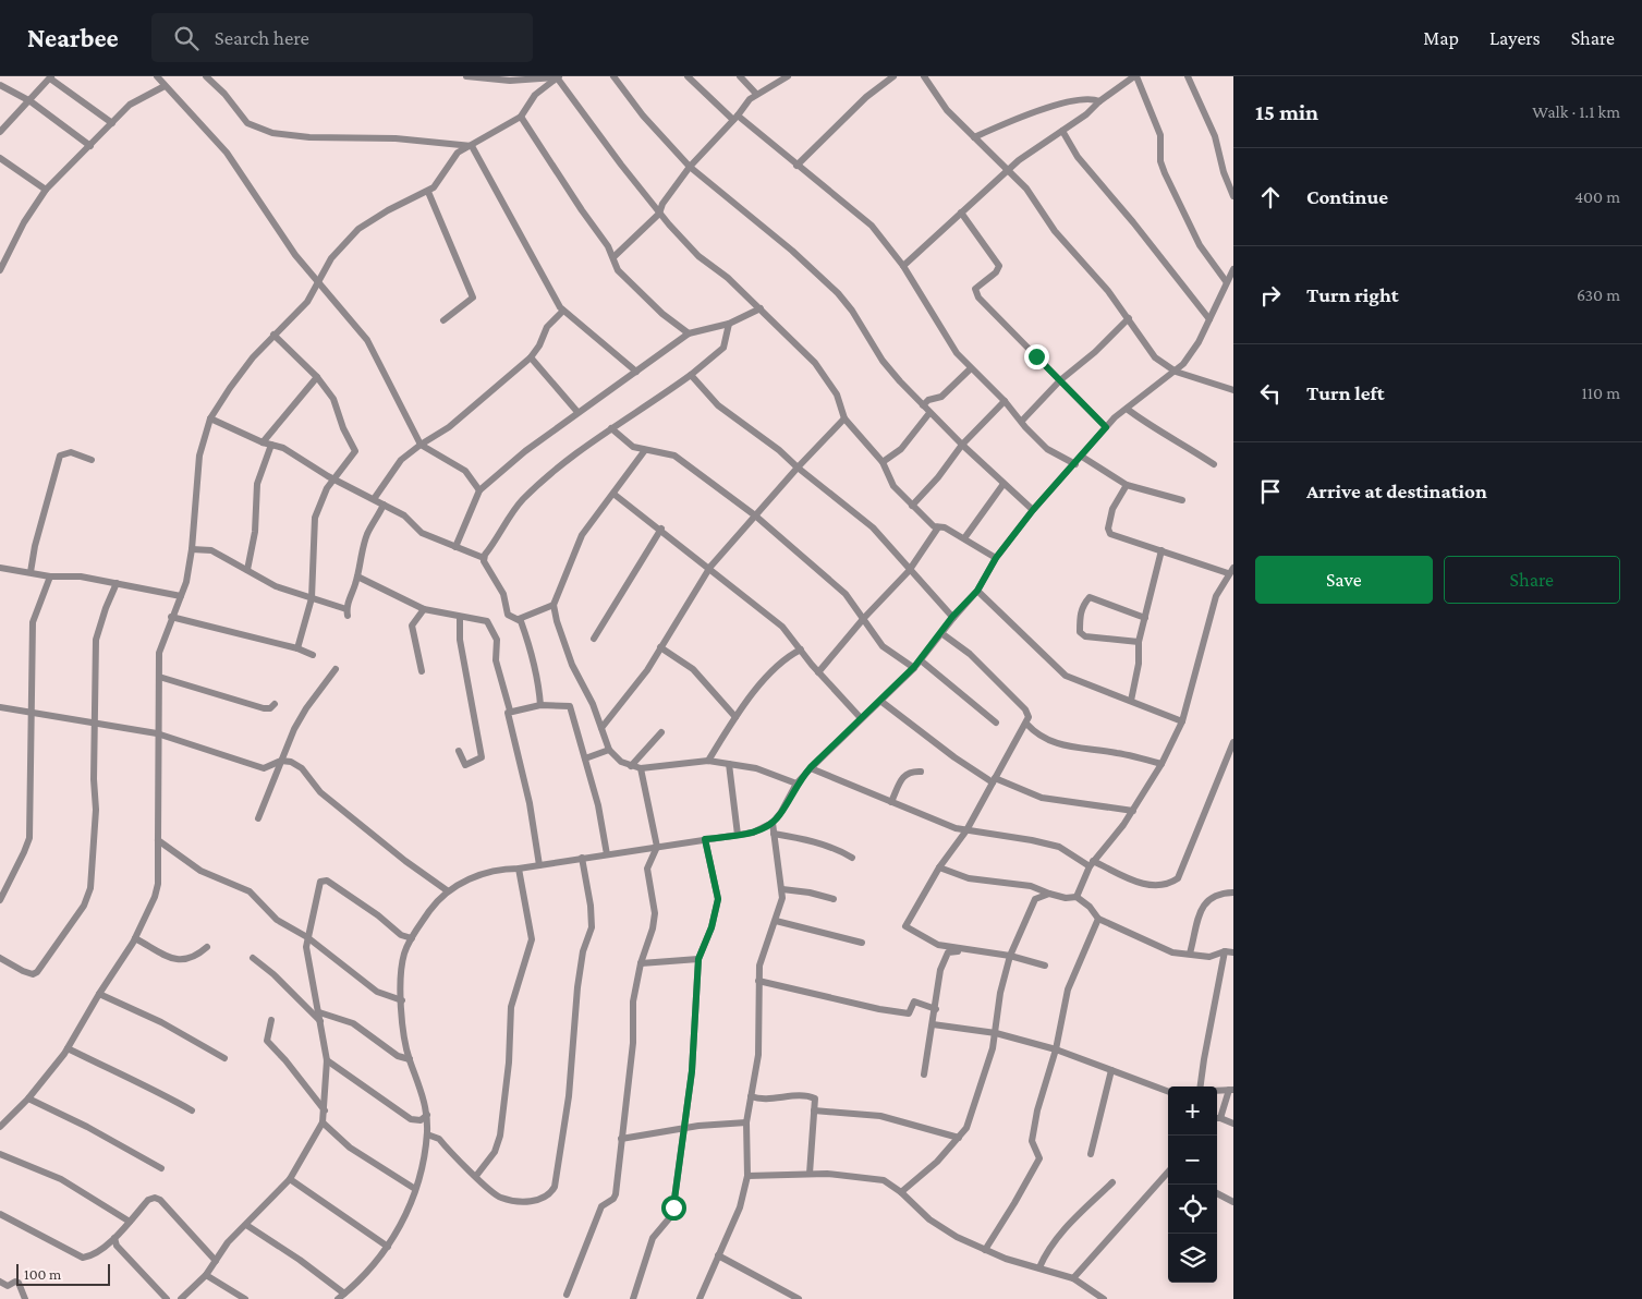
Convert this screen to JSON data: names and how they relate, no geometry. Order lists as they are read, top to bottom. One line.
{"scale_bar":"100 m","page":{"header":"Nearbee","search":"Search here","nav":["Map","Layers","Share"],"heading":["15 min","Walk · 1.1 km"],"list":[["Continue","400 m"],["Turn right","630 m"],["Turn left","110 m"],"Arrive at destination"],"buttons":["Save","Share"],"map_buttons":["+","−"],"scale":"100 m"}}
